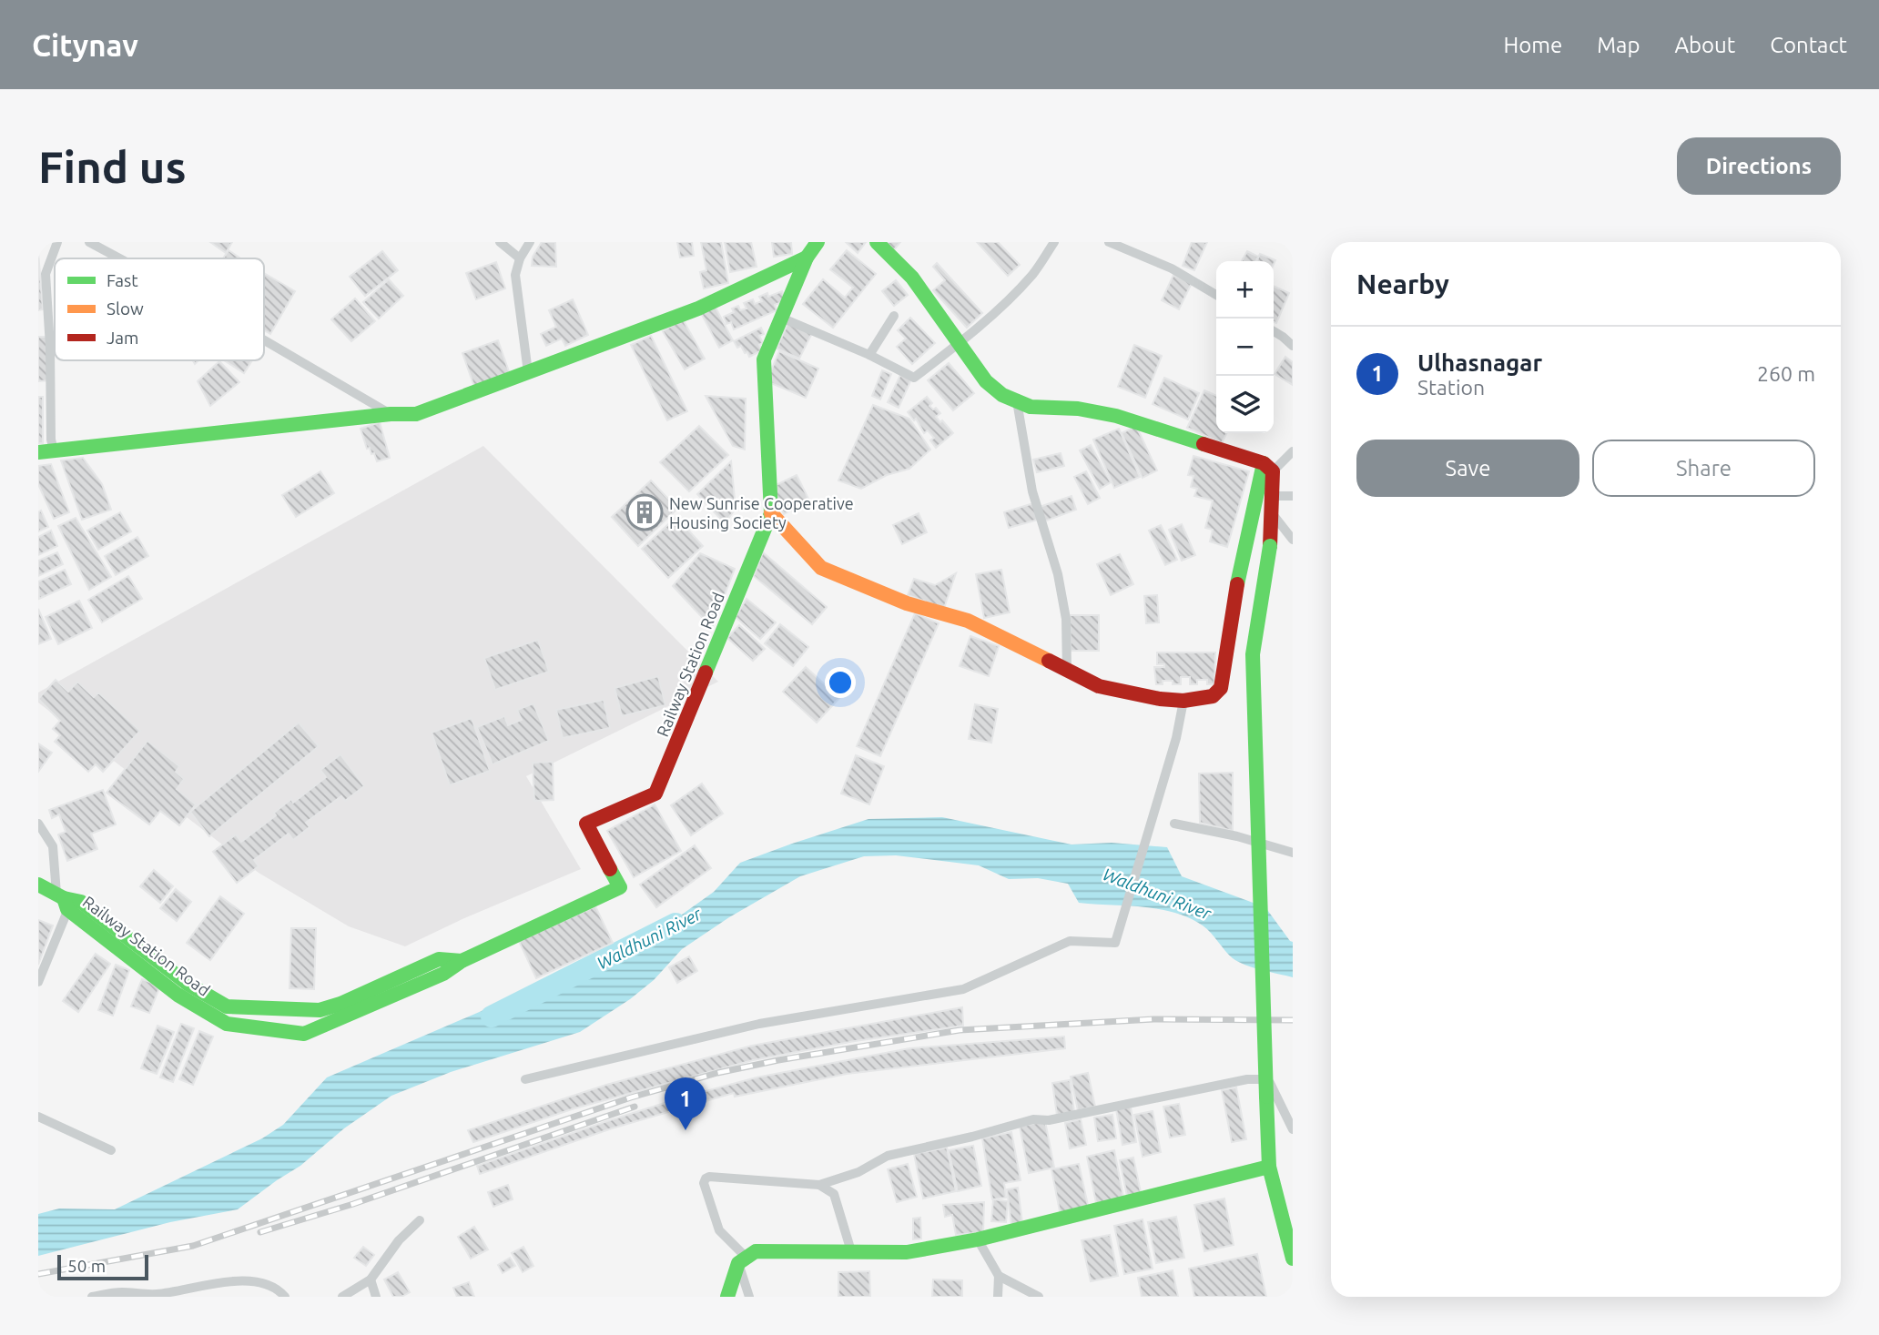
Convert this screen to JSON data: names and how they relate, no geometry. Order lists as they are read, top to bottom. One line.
{"streets":{"street":["Railway Station Road"]},"water":["Waldhuni River"],"places":{"building":["New Sunrise Cooperative Housing Society"]},"legend":["Fast","Slow","Jam"],"scale_bar":"50 m","page":{"header":"Citynav","nav":["Home","Map","About","Contact"],"buttons":["Directions",["Save","Share"]],"title":"Find us","heading":"Nearby","map_buttons":["+","−"],"list":[{"mark":"1","name":"Ulhasnagar","note":"Station","value":"260 m"}],"pins":"1","scale":"50 m"}}
